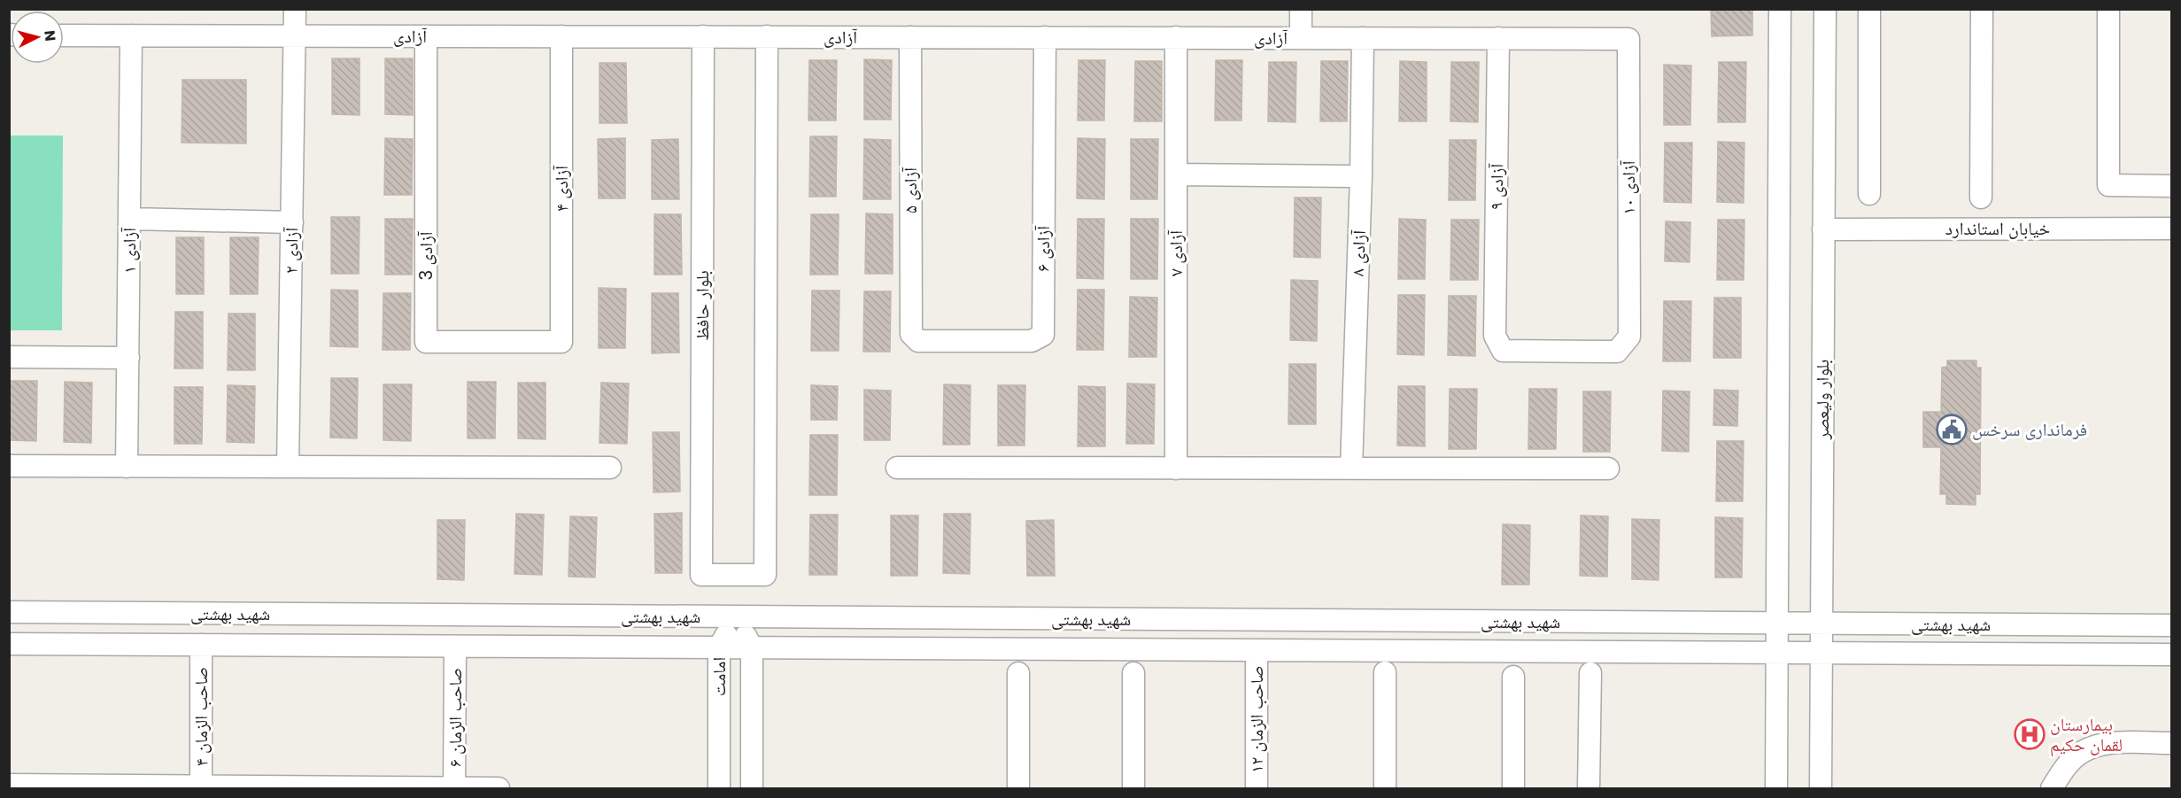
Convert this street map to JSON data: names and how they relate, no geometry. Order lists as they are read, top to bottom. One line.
{"streets":{"street":["آزادی","آزادی ۹","آزادی ۱۰","آزادی ۴","آزادی ۵","خیابان استاندارد","آزادی ۶","آزادی ۱","آزادی ۲","آزادی ۷","آزادی ۸","آزادی 3","بلوار حافظ","بلوار ولیعصر","شهید بهشتی","امامت","صاحب الزمان ۴","صاحب الزمان ۶","صاحب الزمان ۱۲"]},"crossings":[["آزادی","آزادی ۹"],["آزادی","آزادی ۱۰"],["آزادی","آزادی ۴"],["آزادی","آزادی ۵"],["آزادی","آزادی ۶"],["آزادی","آزادی ۱"],["آزادی","آزادی ۲"],["آزادی","آزادی ۷"],["آزادی","آزادی ۸"],["آزادی","آزادی 3"],["آزادی","بلوار حافظ"],["آزادی ۹","آزادی ۱۰"],["آزادی ۴","آزادی 3"],["آزادی ۵","آزادی ۶"],["خیابان استاندارد","بلوار ولیعصر"],["بلوار ولیعصر","شهید بهشتی"],["شهید بهشتی","امامت"],["شهید بهشتی","صاحب الزمان ۴"],["شهید بهشتی","صاحب الزمان ۶"],["شهید بهشتی","صاحب الزمان ۱۲"]],"places":{"public building":["فرمانداری سرخس"],"hospital":["بیمارستان لقمان حکیم"]},"north":"right"}
